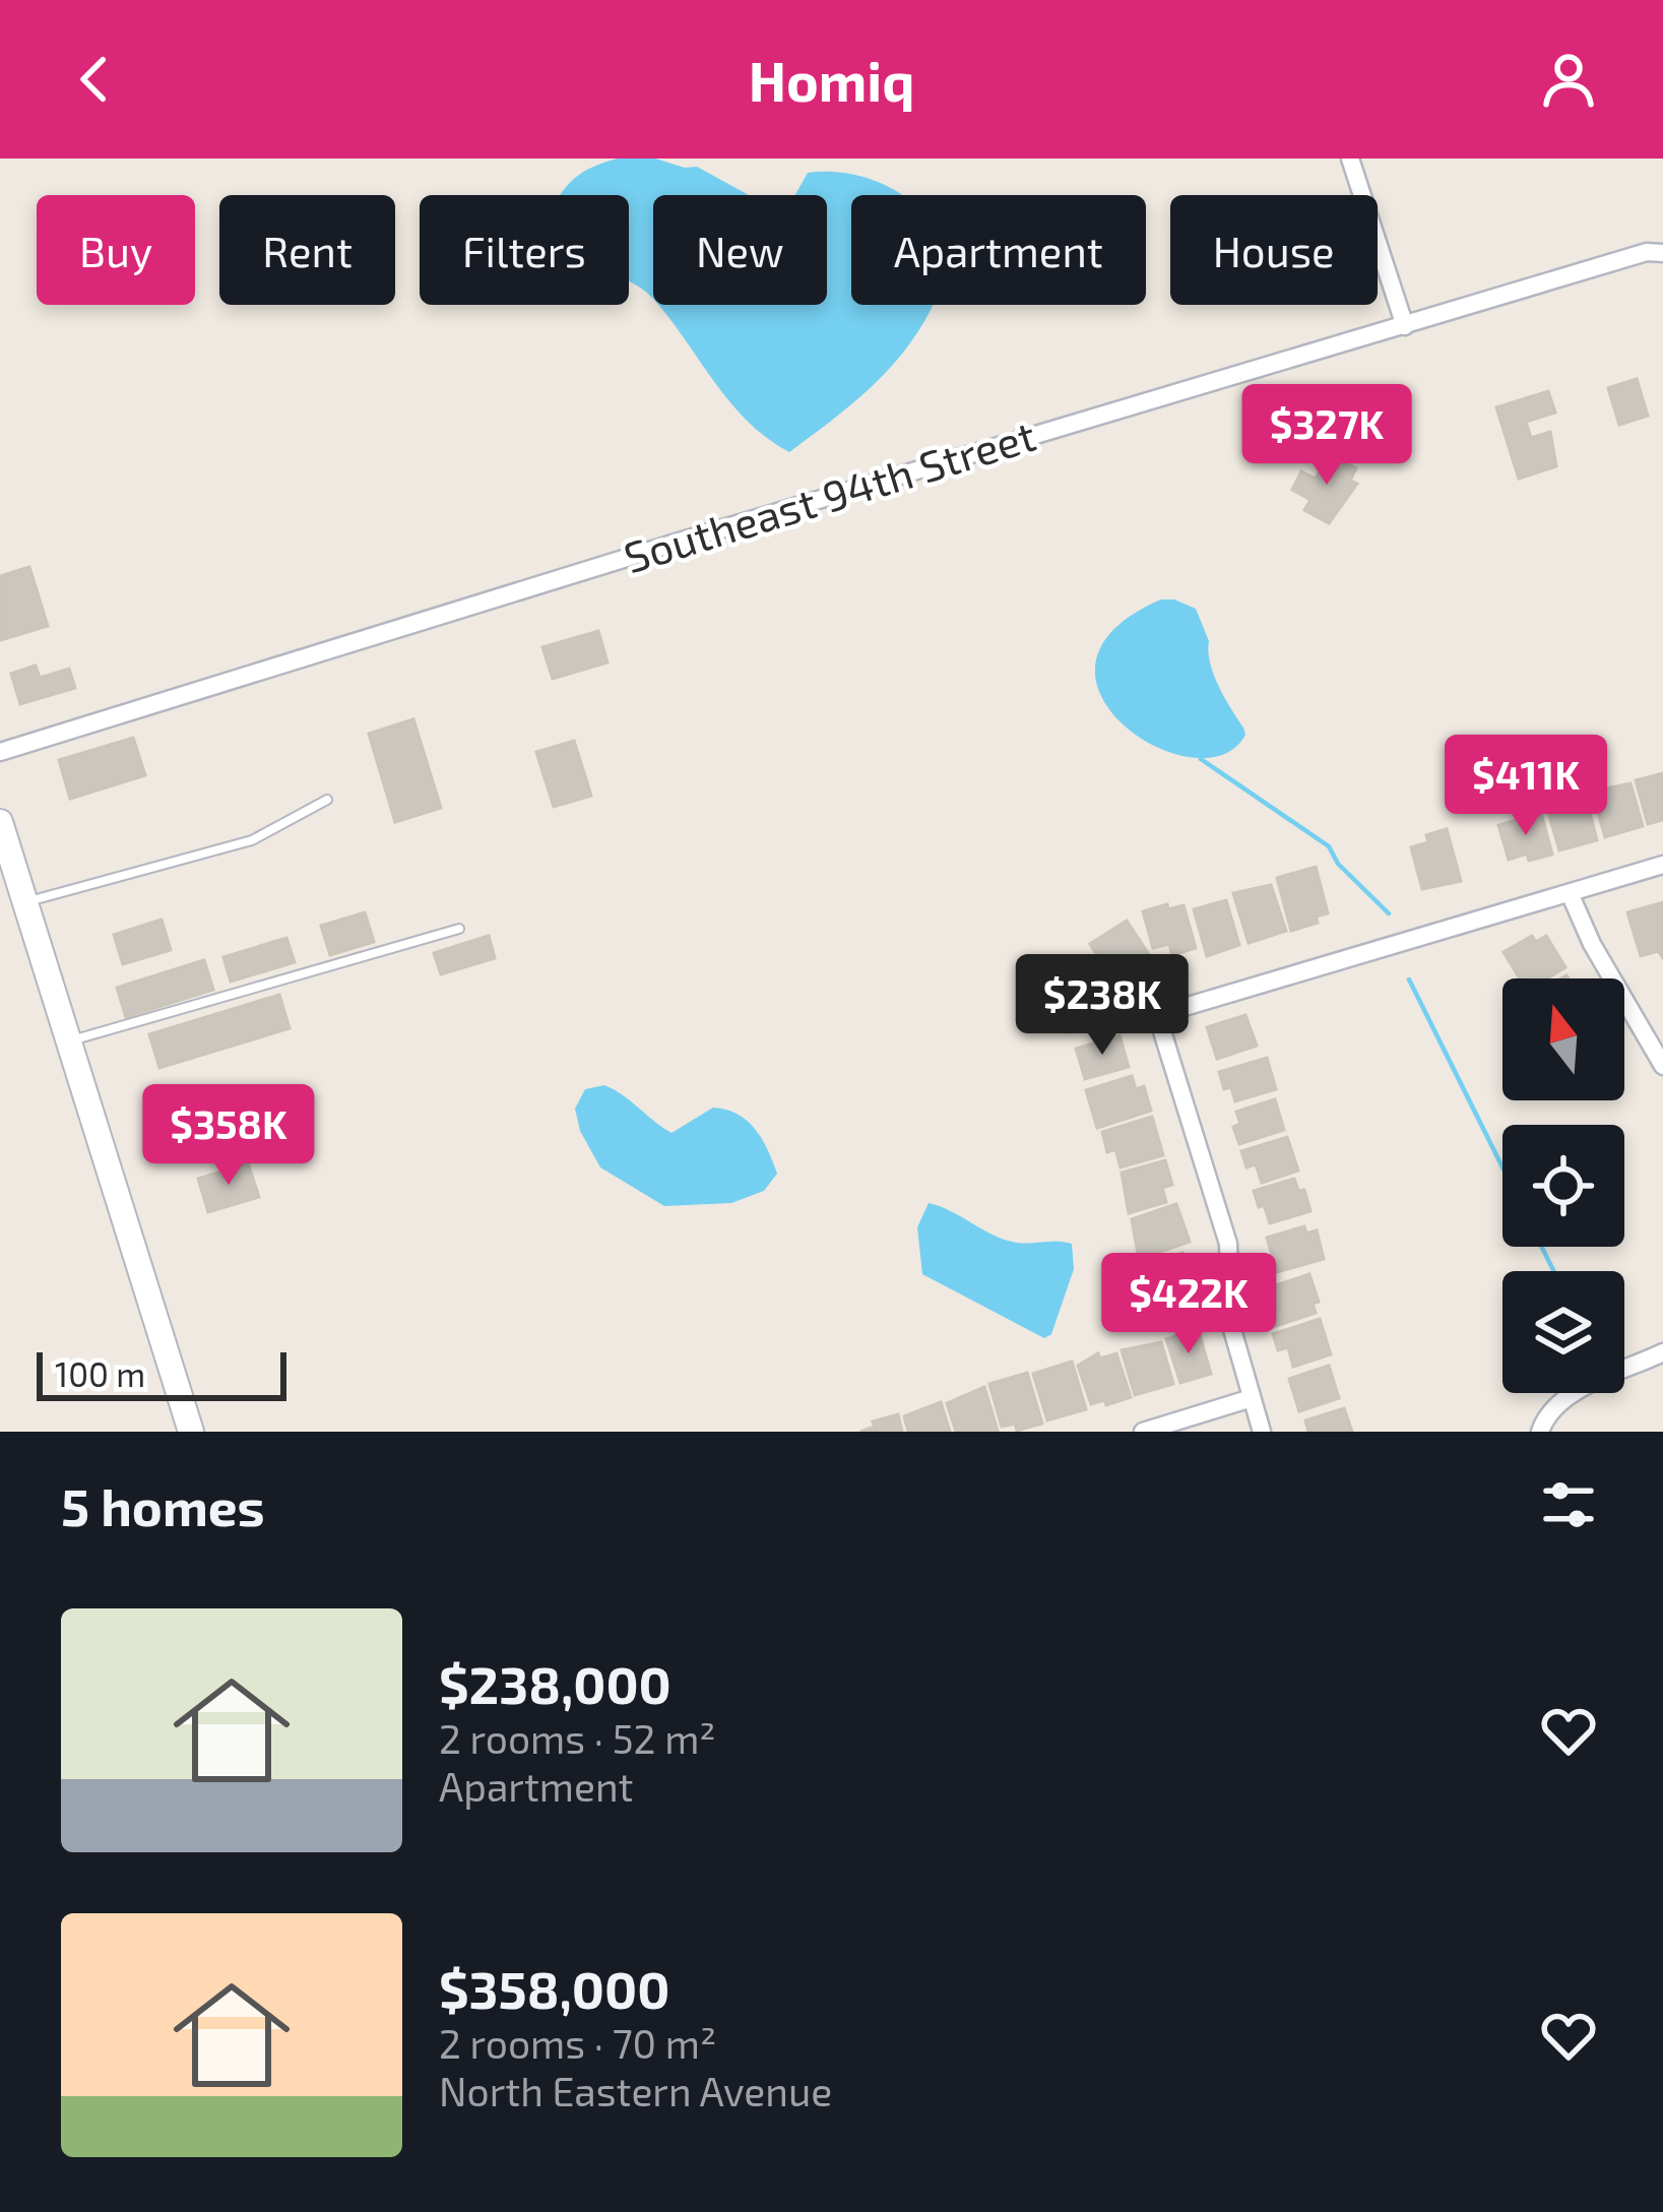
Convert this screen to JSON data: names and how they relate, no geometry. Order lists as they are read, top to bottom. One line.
{"streets":{"street":["Southeast 94th Street"]},"scale_bar":"100 m","north":"top","page":{"header":"Homiq","chip":["Buy","Rent","Filters","New","Apartment","House"],"price":["$327K","$411K","$238K","$358K","$422K"],"scale":"100 m","heading":"5 homes","list":[{"name":"$238,000","note":"2 rooms · 52 m² · Apartment"},{"name":"$358,000","note":"2 rooms · 70 m² · North Eastern Avenue"}]}}
